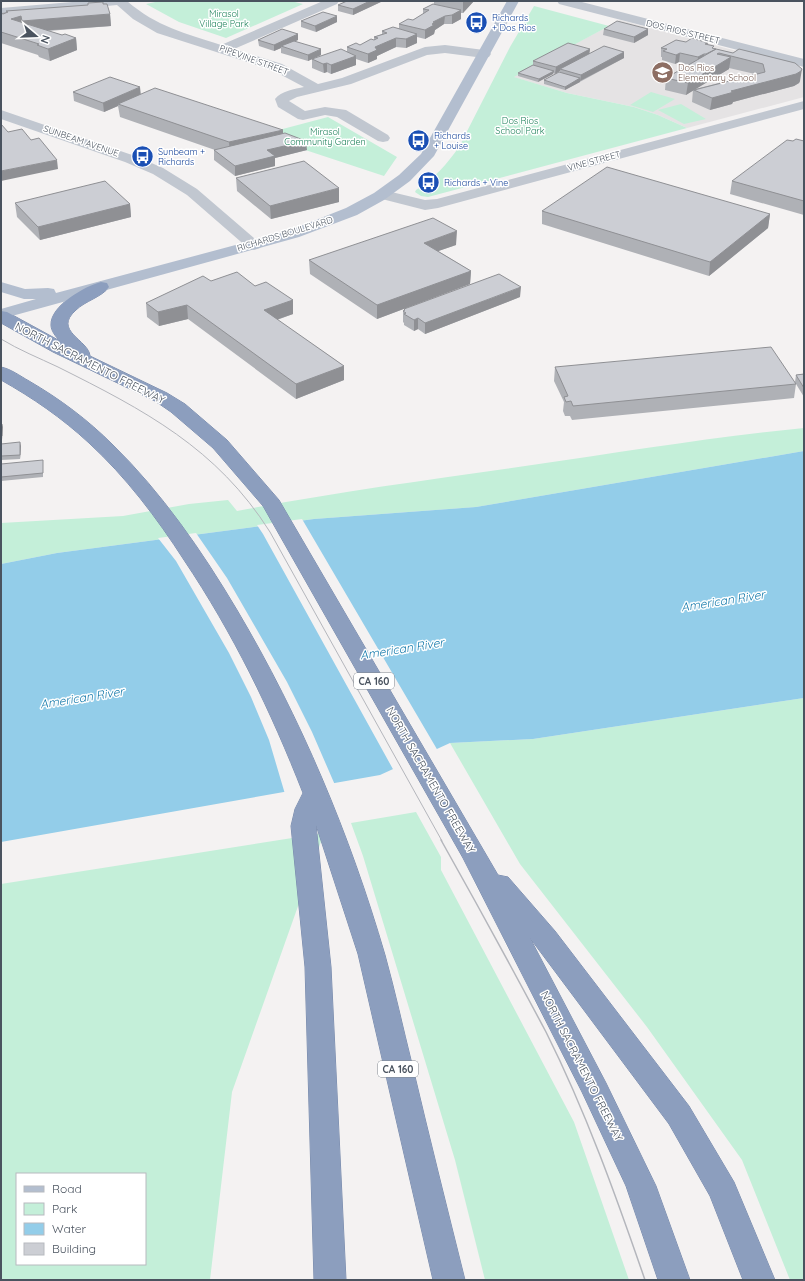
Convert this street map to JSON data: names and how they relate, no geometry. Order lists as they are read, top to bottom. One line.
{"streets":{"highway":["NORTH SACRAMENTO FREEWAY","CA 160"],"main road":["RICHARDS BOULEVARD"],"street":["DOS RIOS STREET","PIPEVINE STREET","SUNBEAM AVENUE","VINE STREET"]},"crossings":[["SUNBEAM AVENUE","RICHARDS BOULEVARD"],["VINE STREET","RICHARDS BOULEVARD"],["RICHARDS BOULEVARD","NORTH SACRAMENTO FREEWAY"]],"water":["American River"],"parks":["Mirasol Village Park","Dos Rios School Park","Mirasol Community Garden"],"places":{"bus stop":["Richards + Dos Rios","Richards + Louise","Sunbeam + Richards","Richards + Vine"],"school or university":["Dos Rios Elementary School"]},"legend":["Road","Park","Water","Building"],"north":"right"}
